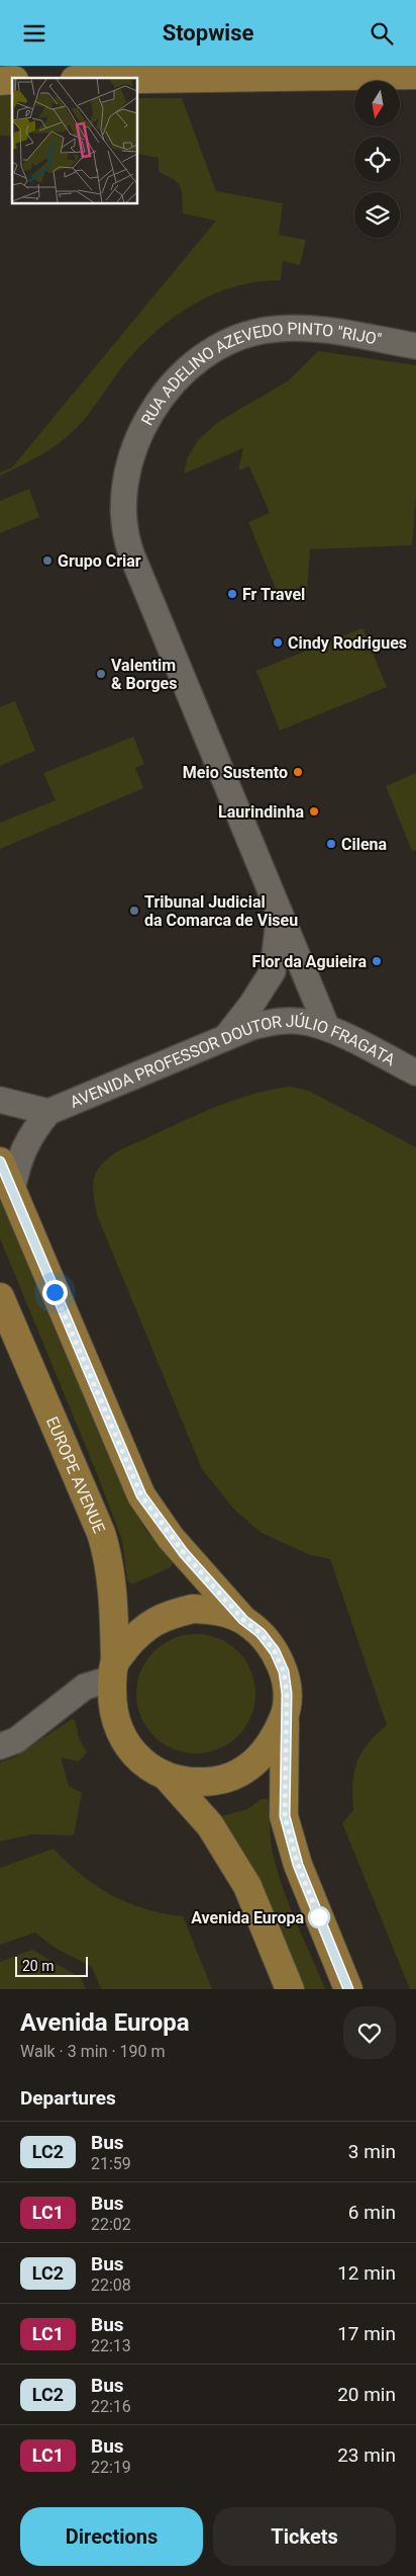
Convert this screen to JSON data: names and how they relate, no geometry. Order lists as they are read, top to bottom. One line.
{"streets":{"main road":["EUROPE AVENUE"],"street":["RUA ADELINO AZEVEDO PINTO \"RIJO\"","AVENIDA PROFESSOR DOUTOR JÚLIO FRAGATA"]},"crossings":[["RUA ADELINO AZEVEDO PINTO \"RIJO\"","AVENIDA PROFESSOR DOUTOR JÚLIO FRAGATA"]],"places":["Grupo Criar","Fr Travel","Cindy Rodrigues","Valentim & Borges","Meio Sustento","Laurindinha","Cilena","Tribunal Judicial da Comarca de Viseu","Flor da Aguieira","Avenida Europa"],"lines":["bus line LC2"],"scale_bar":"20 m","north":"bottom","page":{"header":"Stopwise","scale":"20 m","heading":[["Avenida Europa","Walk · 3 min · 190 m"],"Departures"],"list":[{"mark":"LC2","name":"Bus","note":"21:59","value":"3 min"},{"mark":"LC1","name":"Bus","note":"22:02","value":"6 min"},{"mark":"LC2","name":"Bus","note":"22:08","value":"12 min"},{"mark":"LC1","name":"Bus","note":"22:13","value":"17 min"},{"mark":"LC2","name":"Bus","note":"22:16","value":"20 min"},{"mark":"LC1","name":"Bus","note":"22:19","value":"23 min"}],"buttons":["Directions","Tickets"]}}
